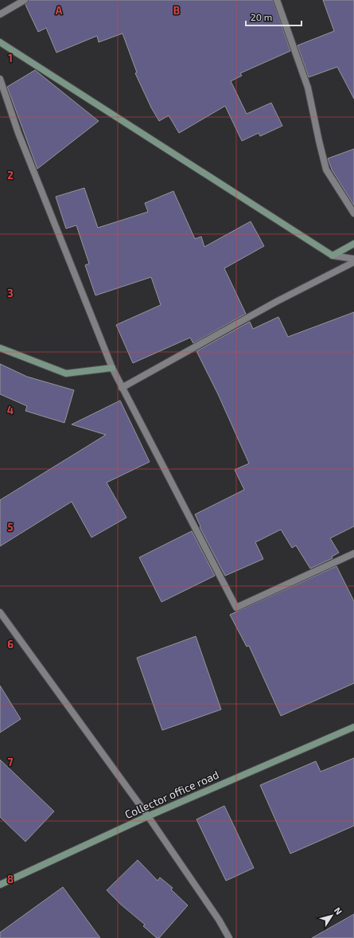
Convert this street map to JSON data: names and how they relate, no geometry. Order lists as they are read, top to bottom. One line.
{"streets":{"street":["Collector office road"]},"scale_bar":"20 m","north":"top right","grid":{"columns":["A","B"],"rows":["1","2","3","4","5","6","7","8"]}}
